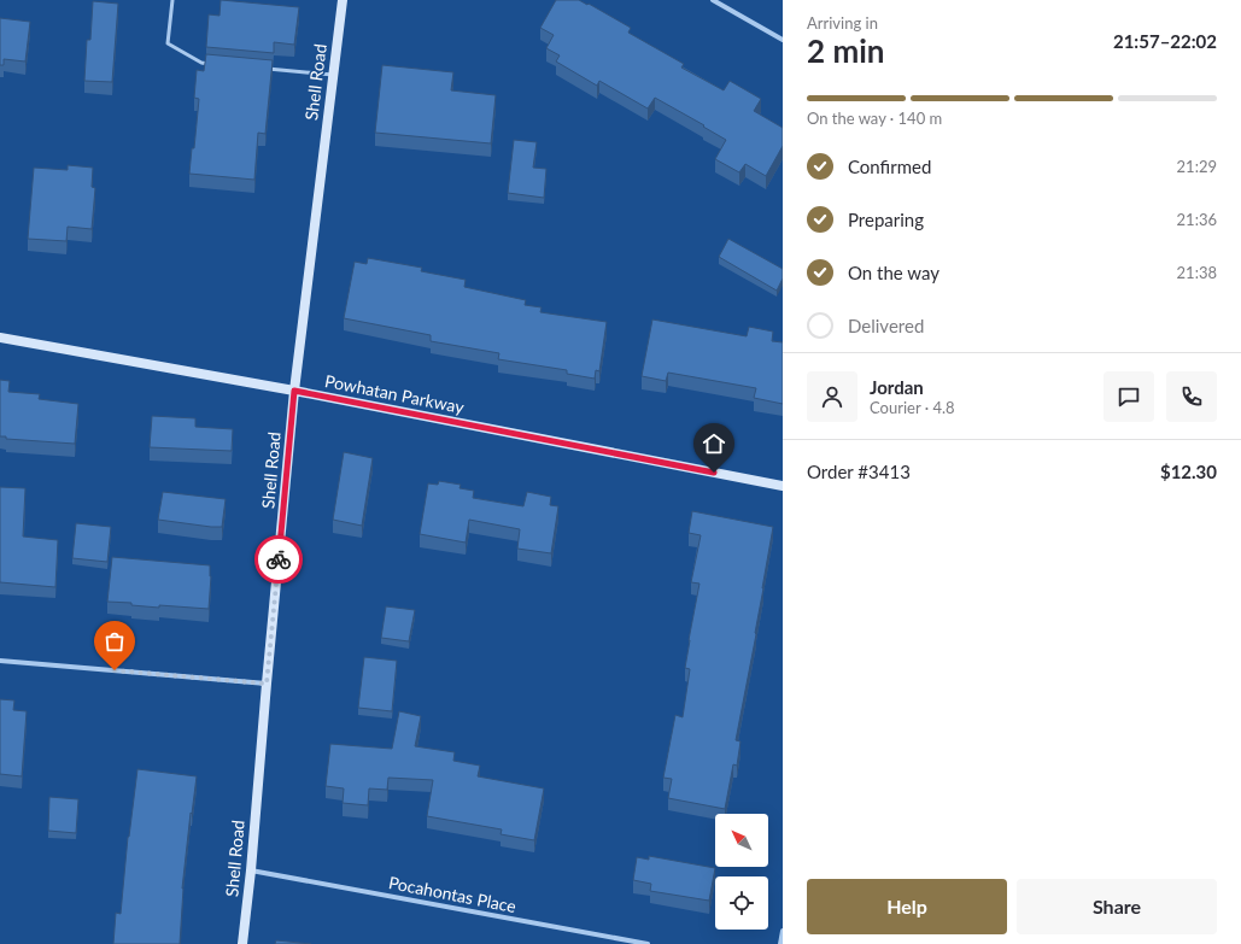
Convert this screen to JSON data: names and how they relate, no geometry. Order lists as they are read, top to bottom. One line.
{"streets":{"street":["Shell Road","Powhatan Parkway","Pocahontas Place"]},"crossings":[["Shell Road","Powhatan Parkway"],["Shell Road","Pocahontas Place"]],"north":"top left","page":{"heading":["2 min","Arriving in","21:57–22:02"],"panel":["Jordan","Courier · 4.8","Order #3413","$12.30"],"bar":"On the way · 140 m","list":[["Confirmed","21:29"],["Preparing","21:36"],["On the way","21:38"],"Delivered"],"buttons":["Help","Share"]}}
